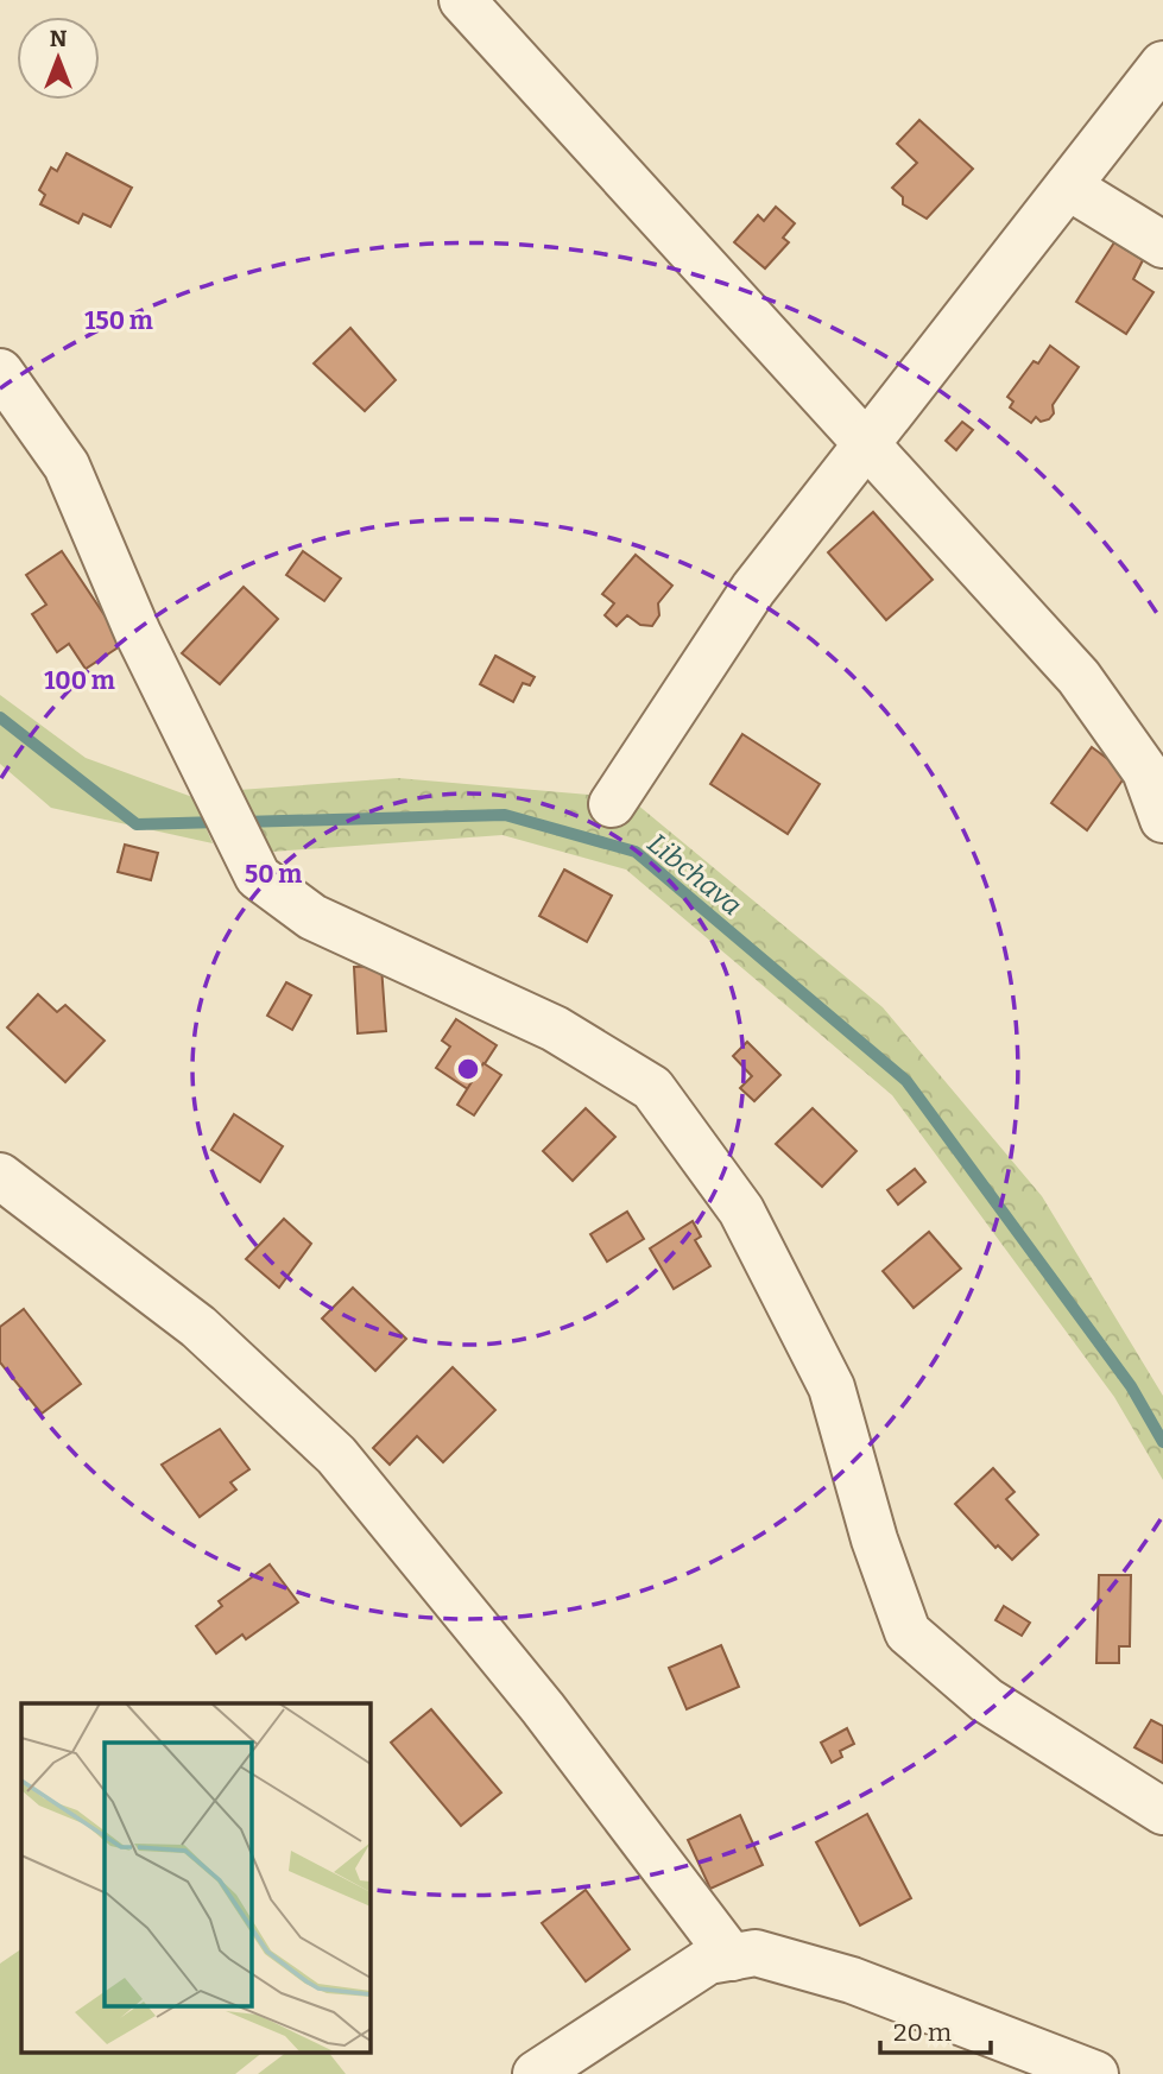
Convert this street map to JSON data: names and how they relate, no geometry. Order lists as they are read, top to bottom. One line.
{"water":["Libchava"],"scale_bar":"20 m","north":"top","rings":["150 m","100 m","50 m"]}
